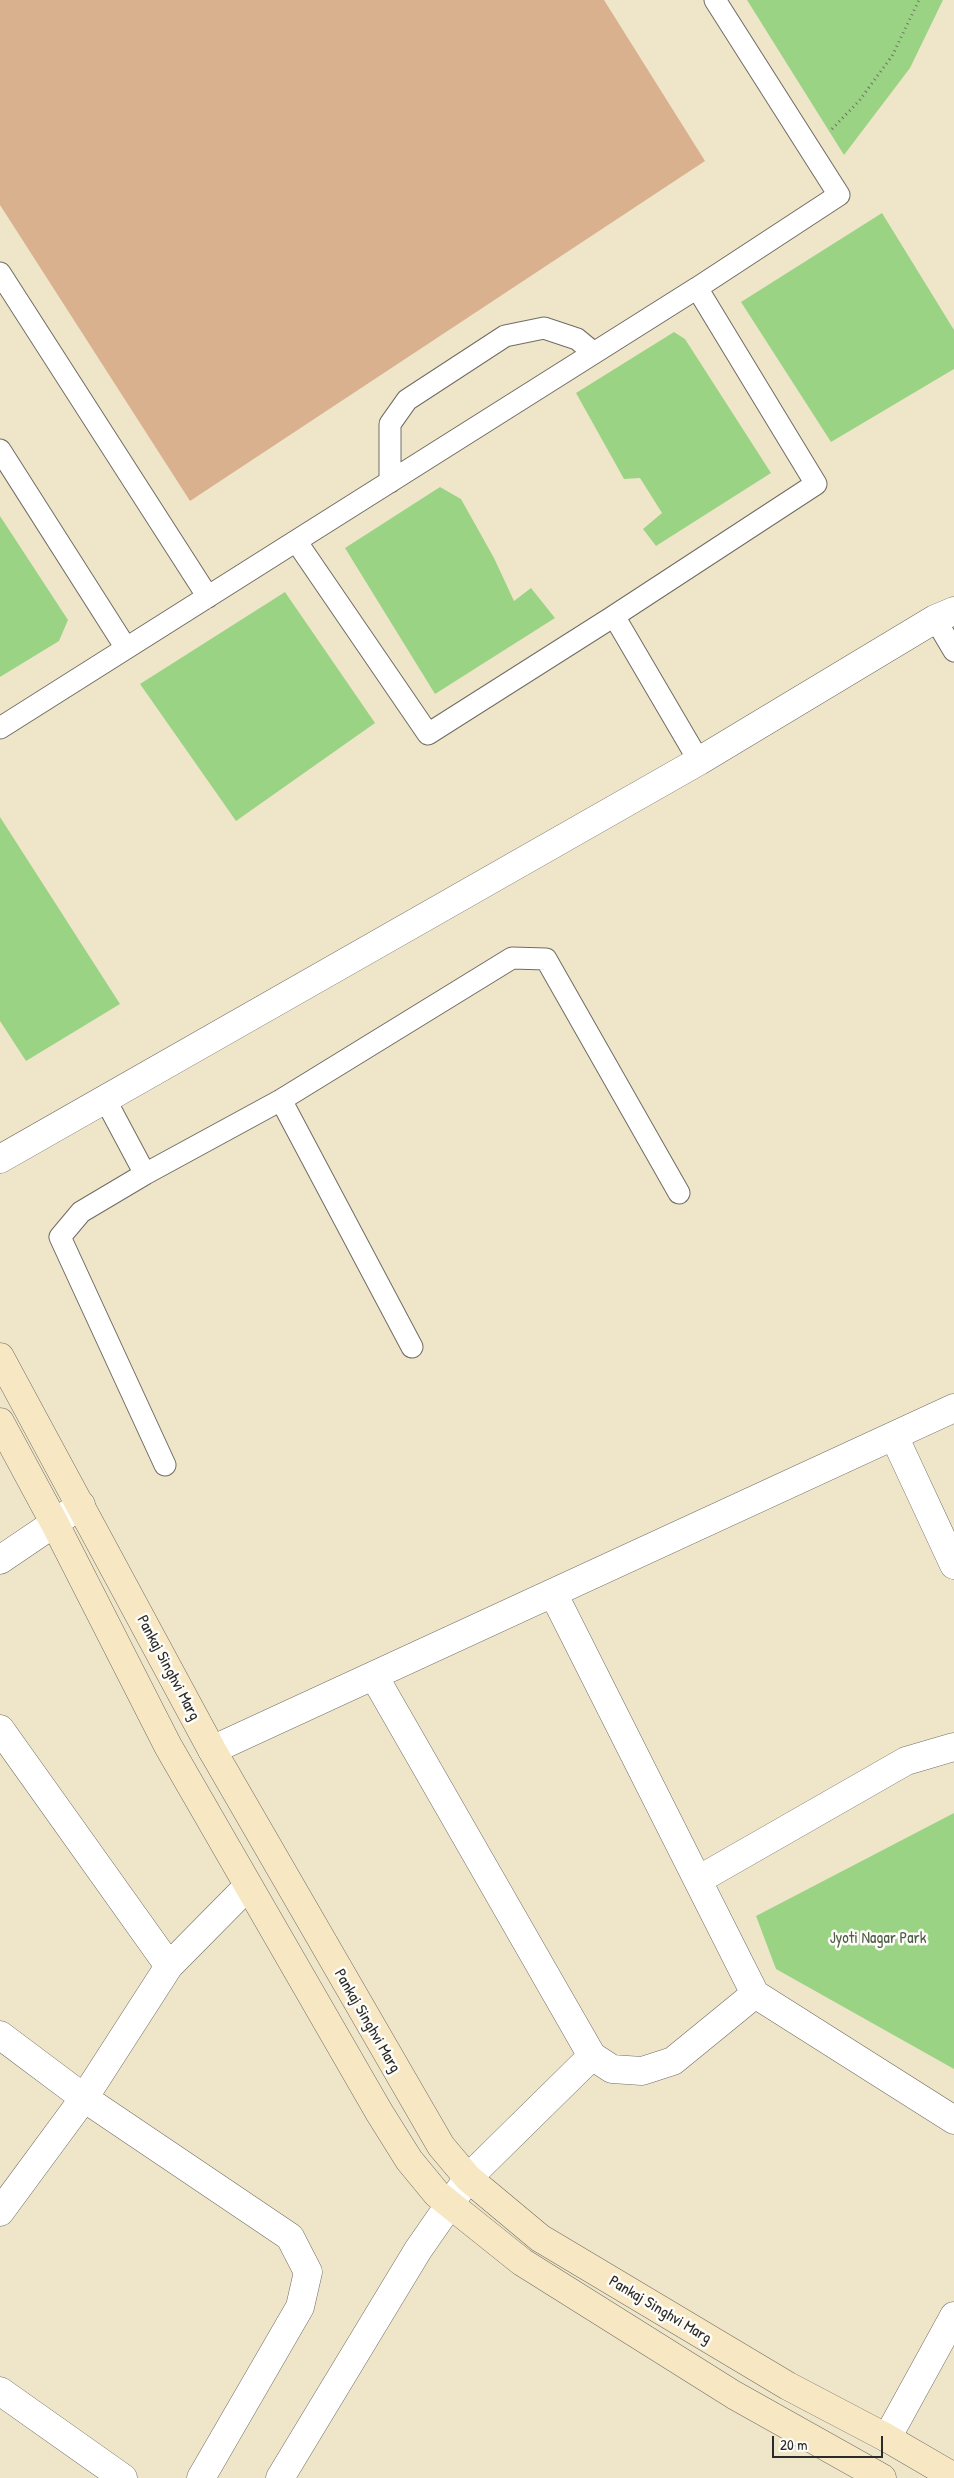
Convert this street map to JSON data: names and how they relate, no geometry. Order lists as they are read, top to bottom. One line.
{"streets":{"street":["Pankaj Singhvi Marg"]},"parks":["Jyoti Nagar Park"],"scale_bar":"20 m"}
